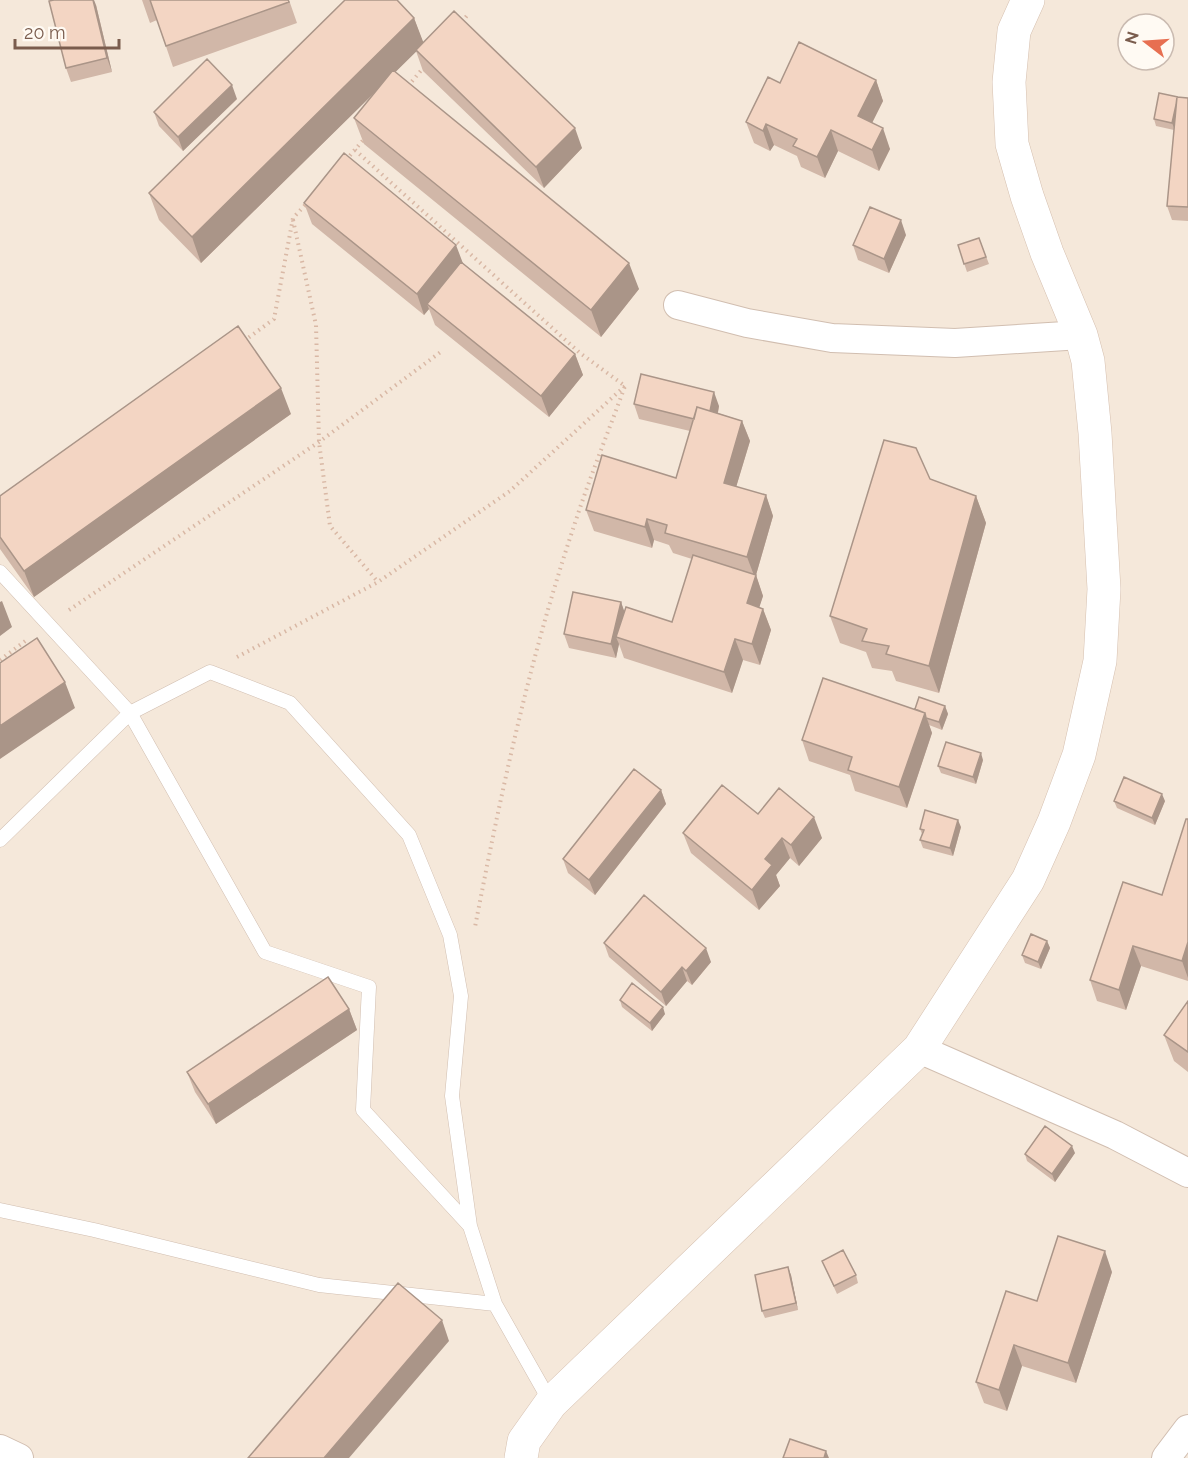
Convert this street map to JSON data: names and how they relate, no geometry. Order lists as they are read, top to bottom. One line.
{"scale_bar":"20 m","north":"left"}
